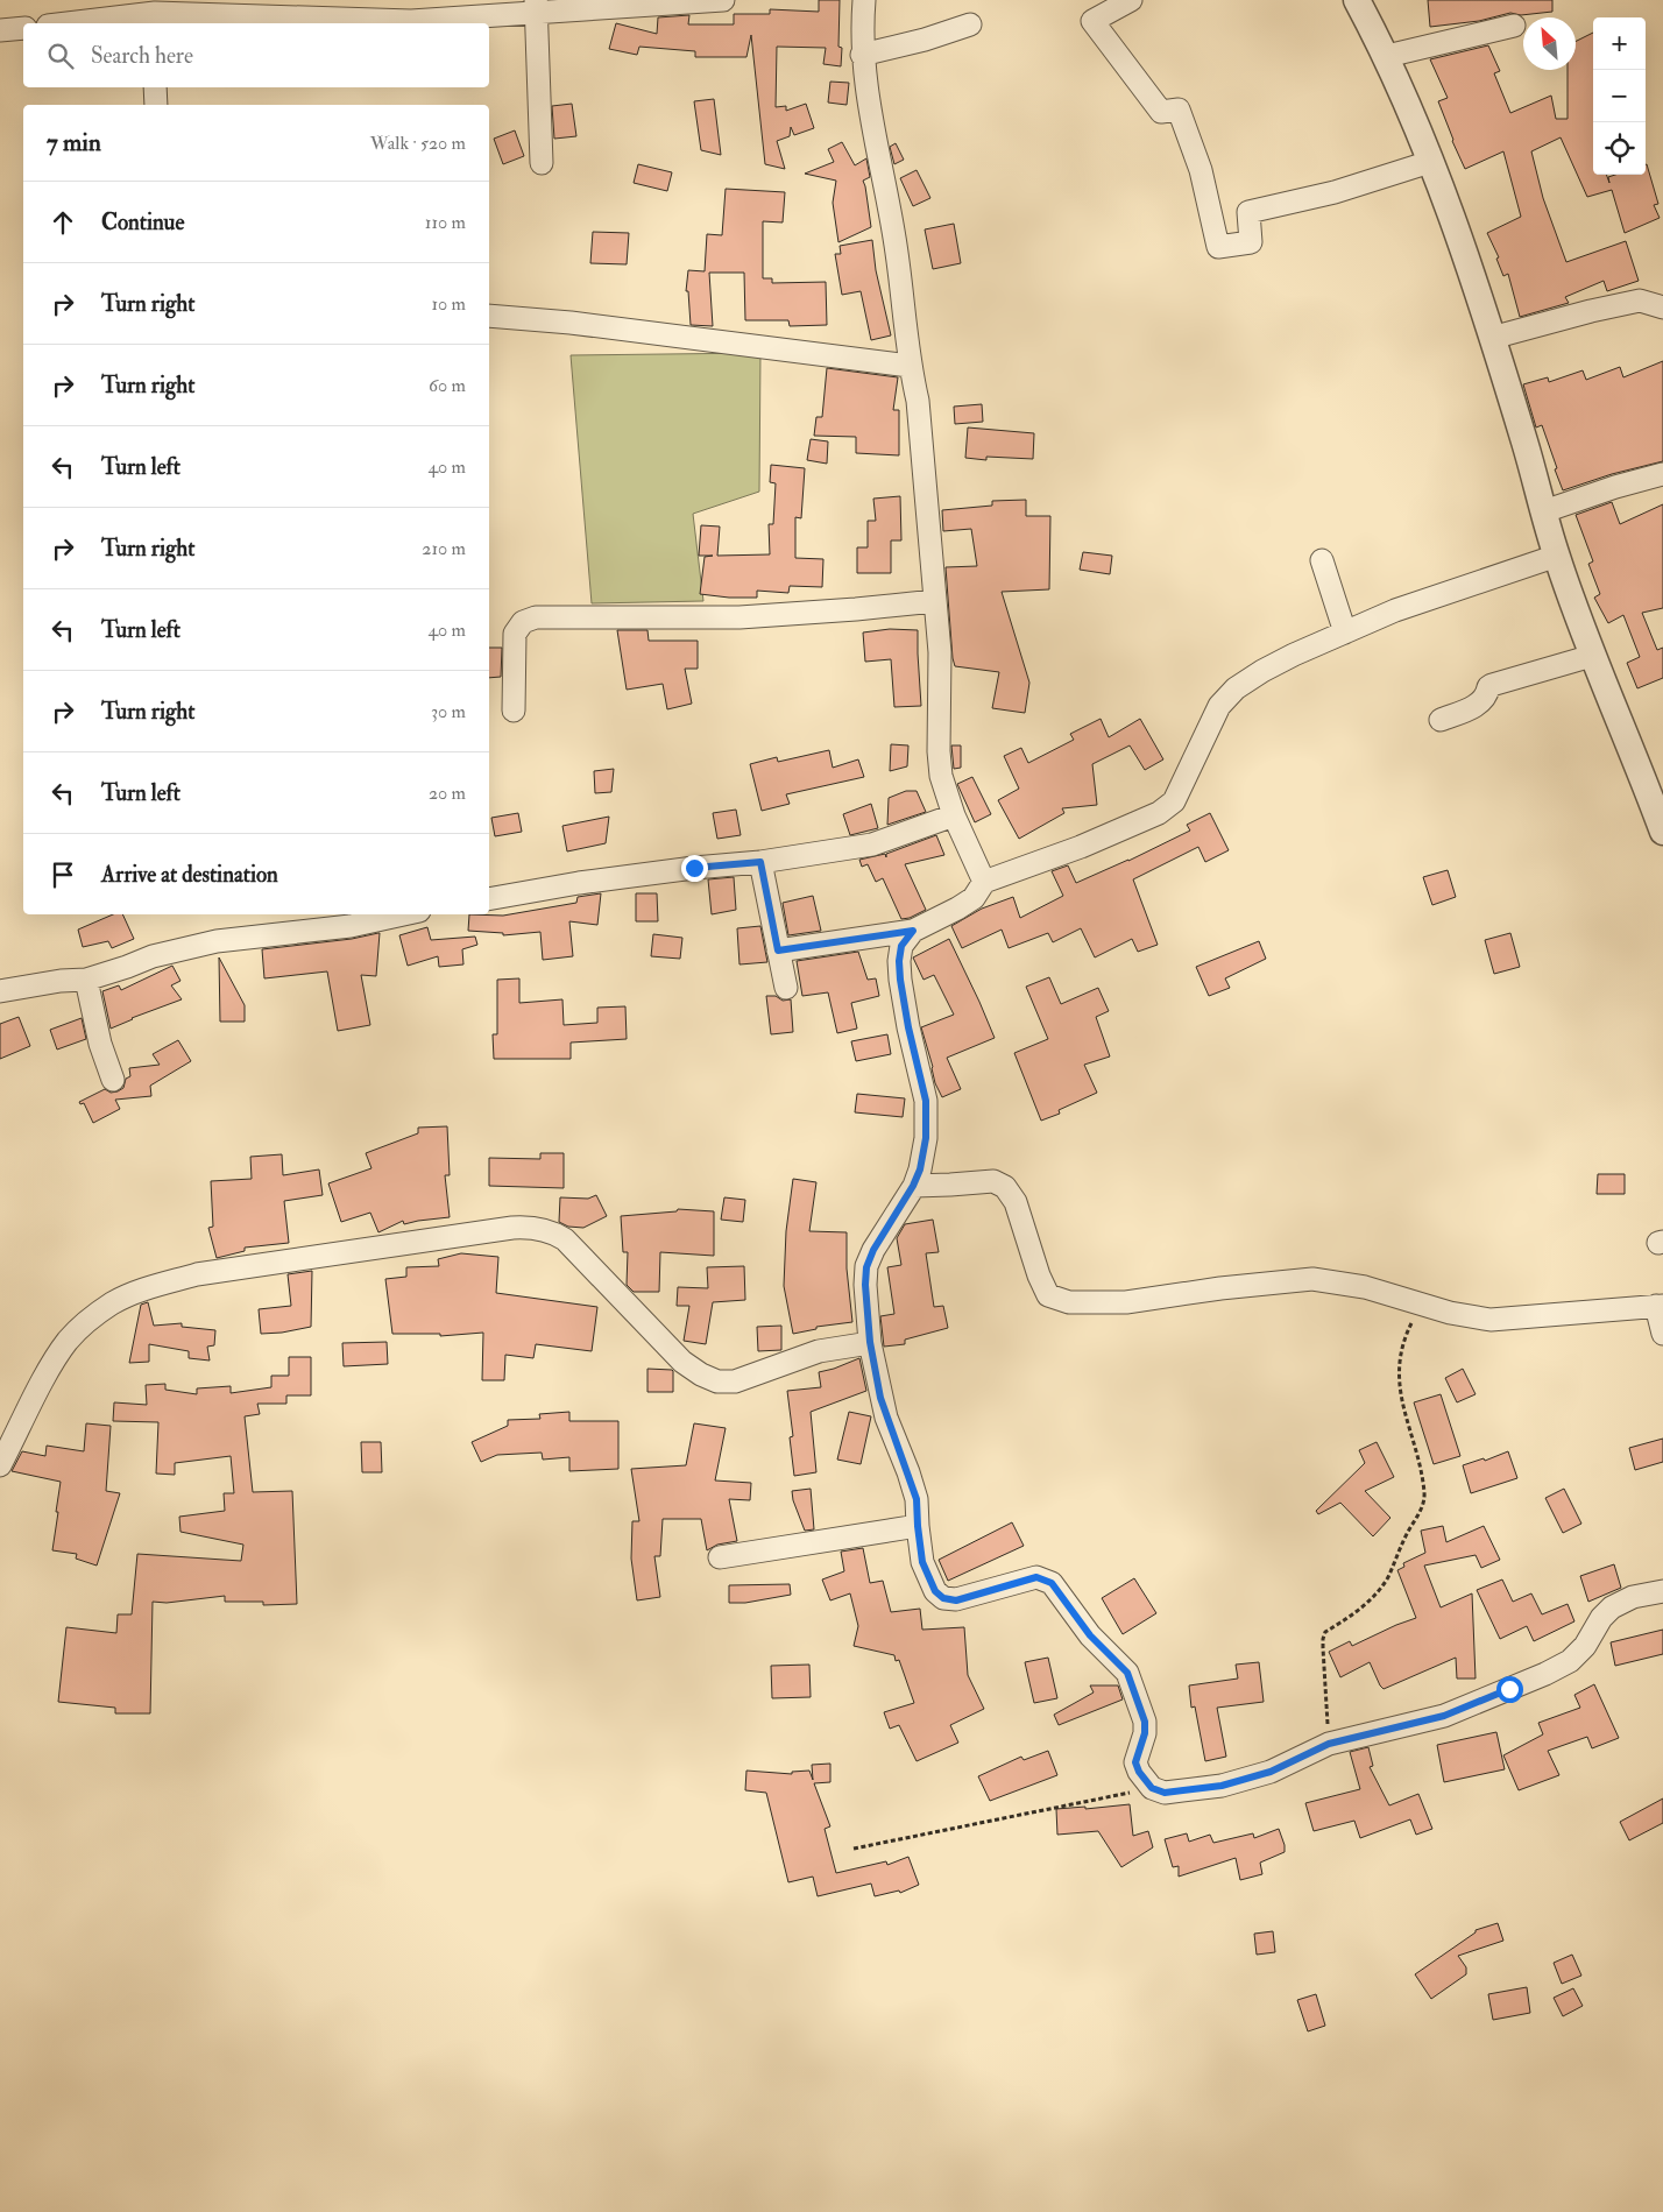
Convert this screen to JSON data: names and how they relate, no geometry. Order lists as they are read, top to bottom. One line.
{"north":"top left","page":{"map_buttons":["+","−"],"search":"Search here","heading":["7 min","Walk · 520 m"],"list":[["Continue","110 m"],["Turn right","10 m"],["Turn right","60 m"],["Turn left","40 m"],["Turn right","210 m"],["Turn left","40 m"],["Turn right","30 m"],["Turn left","20 m"],"Arrive at destination"]}}
